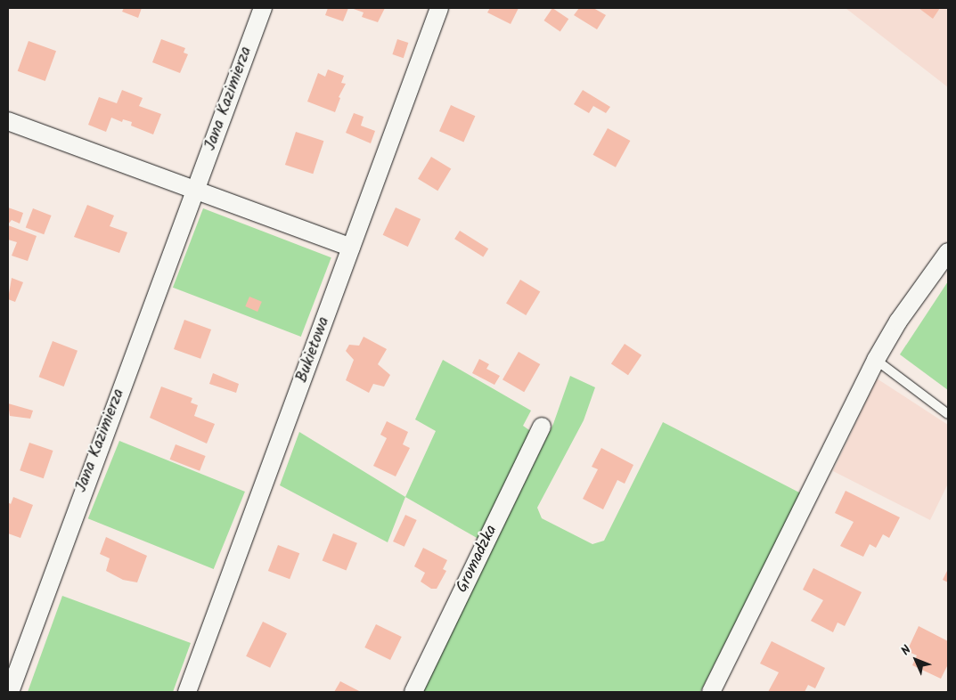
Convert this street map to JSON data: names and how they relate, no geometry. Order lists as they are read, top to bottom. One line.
{"streets":{"street":["Jana Kazimierza","Bukietowa","Gromadzka"]},"north":"top left"}
